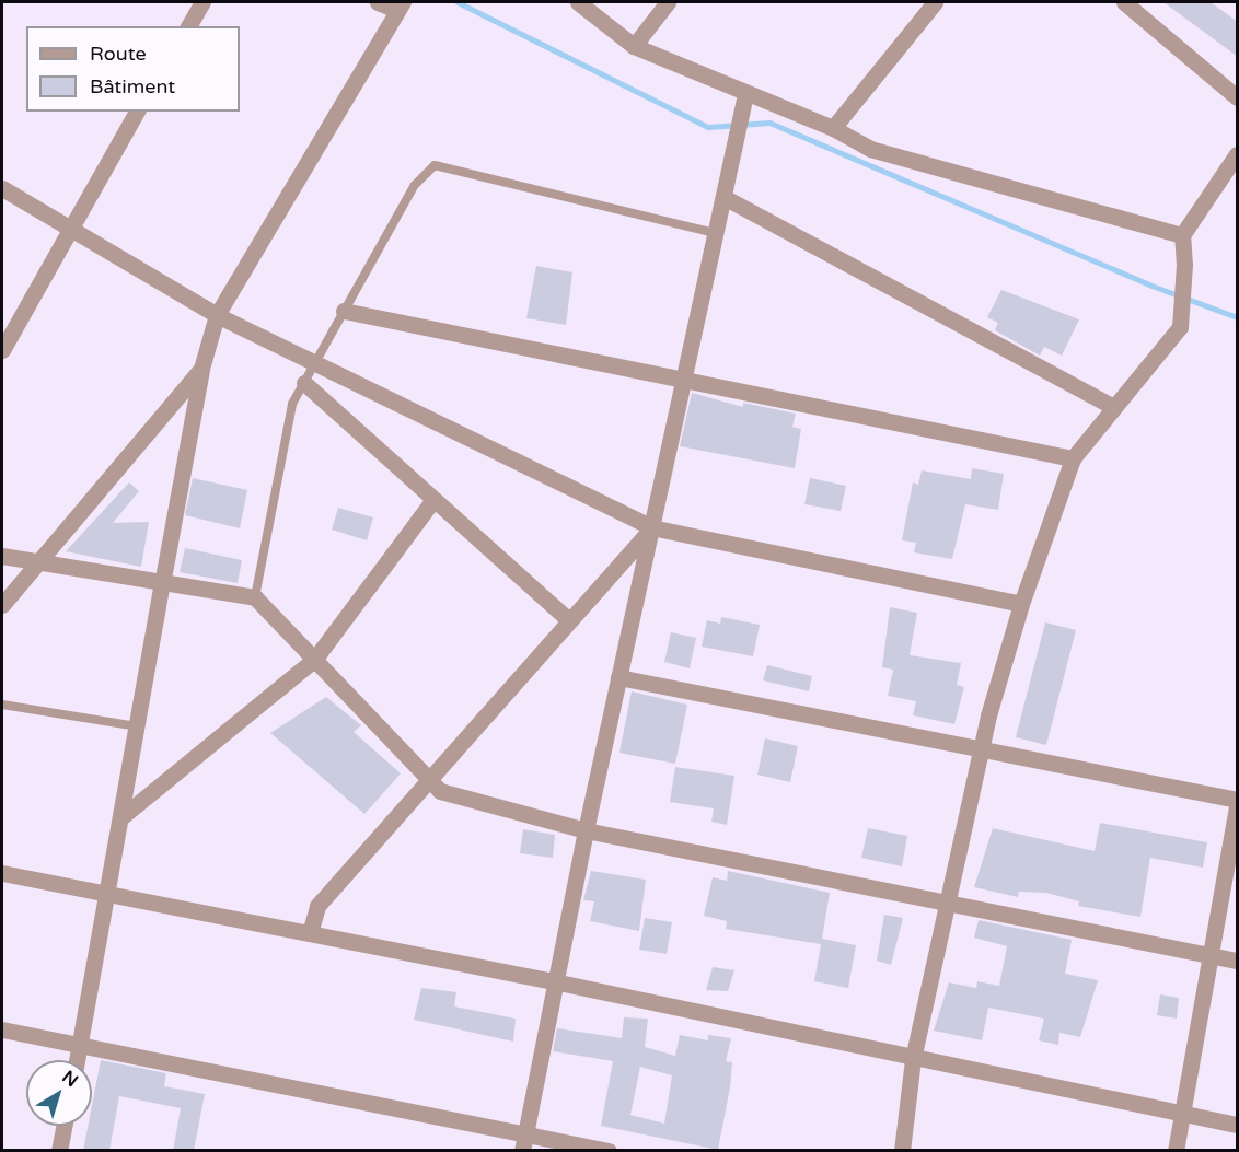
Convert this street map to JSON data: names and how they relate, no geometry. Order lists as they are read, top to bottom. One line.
{"legend":["Route","Bâtiment"],"north":"top right"}
